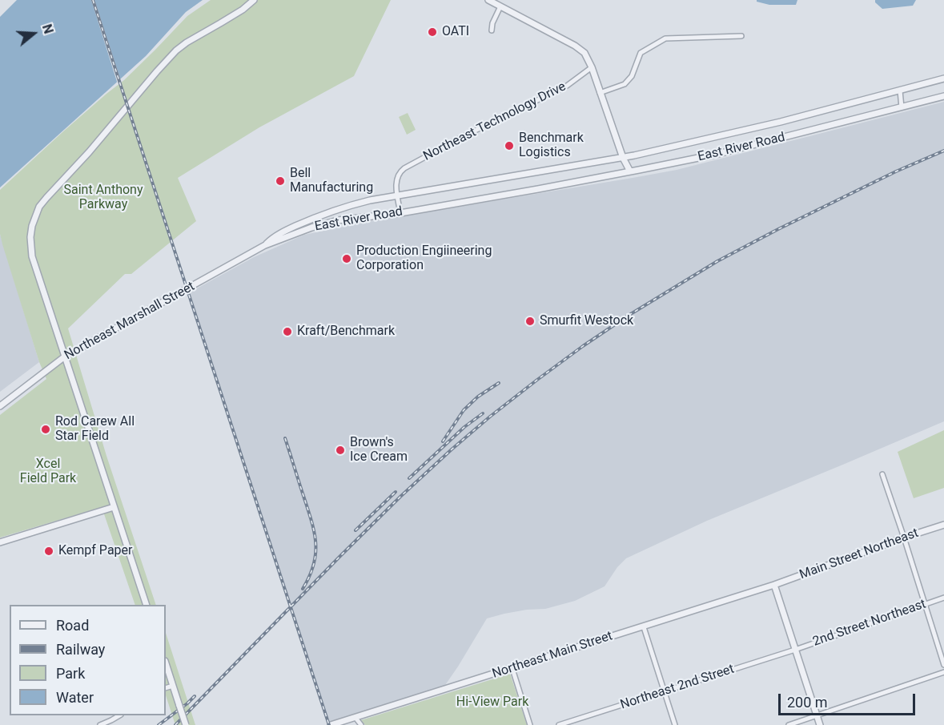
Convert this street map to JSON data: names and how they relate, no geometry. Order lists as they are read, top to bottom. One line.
{"streets":{"street":["Northeast Technology Drive","East River Road","Northeast Marshall Street","Main Street Northeast","2nd Street Northeast","Northeast Main Street","Northeast 2nd Street"]},"crossings":[["Northeast Technology Drive","East River Road"],["East River Road","Northeast Marshall Street"],["Main Street Northeast","Northeast Main Street"],["2nd Street Northeast","Northeast 2nd Street"]],"parks":["Saint Anthony Parkway","Xcel Field Park","Hi-View Park"],"places":["OATI","Benchmark Logistics","Bell Manufacturing","Production Engiineering Corporation","Smurfit Westock","Kraft/Benchmark","Rod Carew All Star Field","Brown's Ice Cream","Kempf Paper"],"legend":["Road","Railway","Park","Water"],"scale_bar":"200 m","north":"right"}
